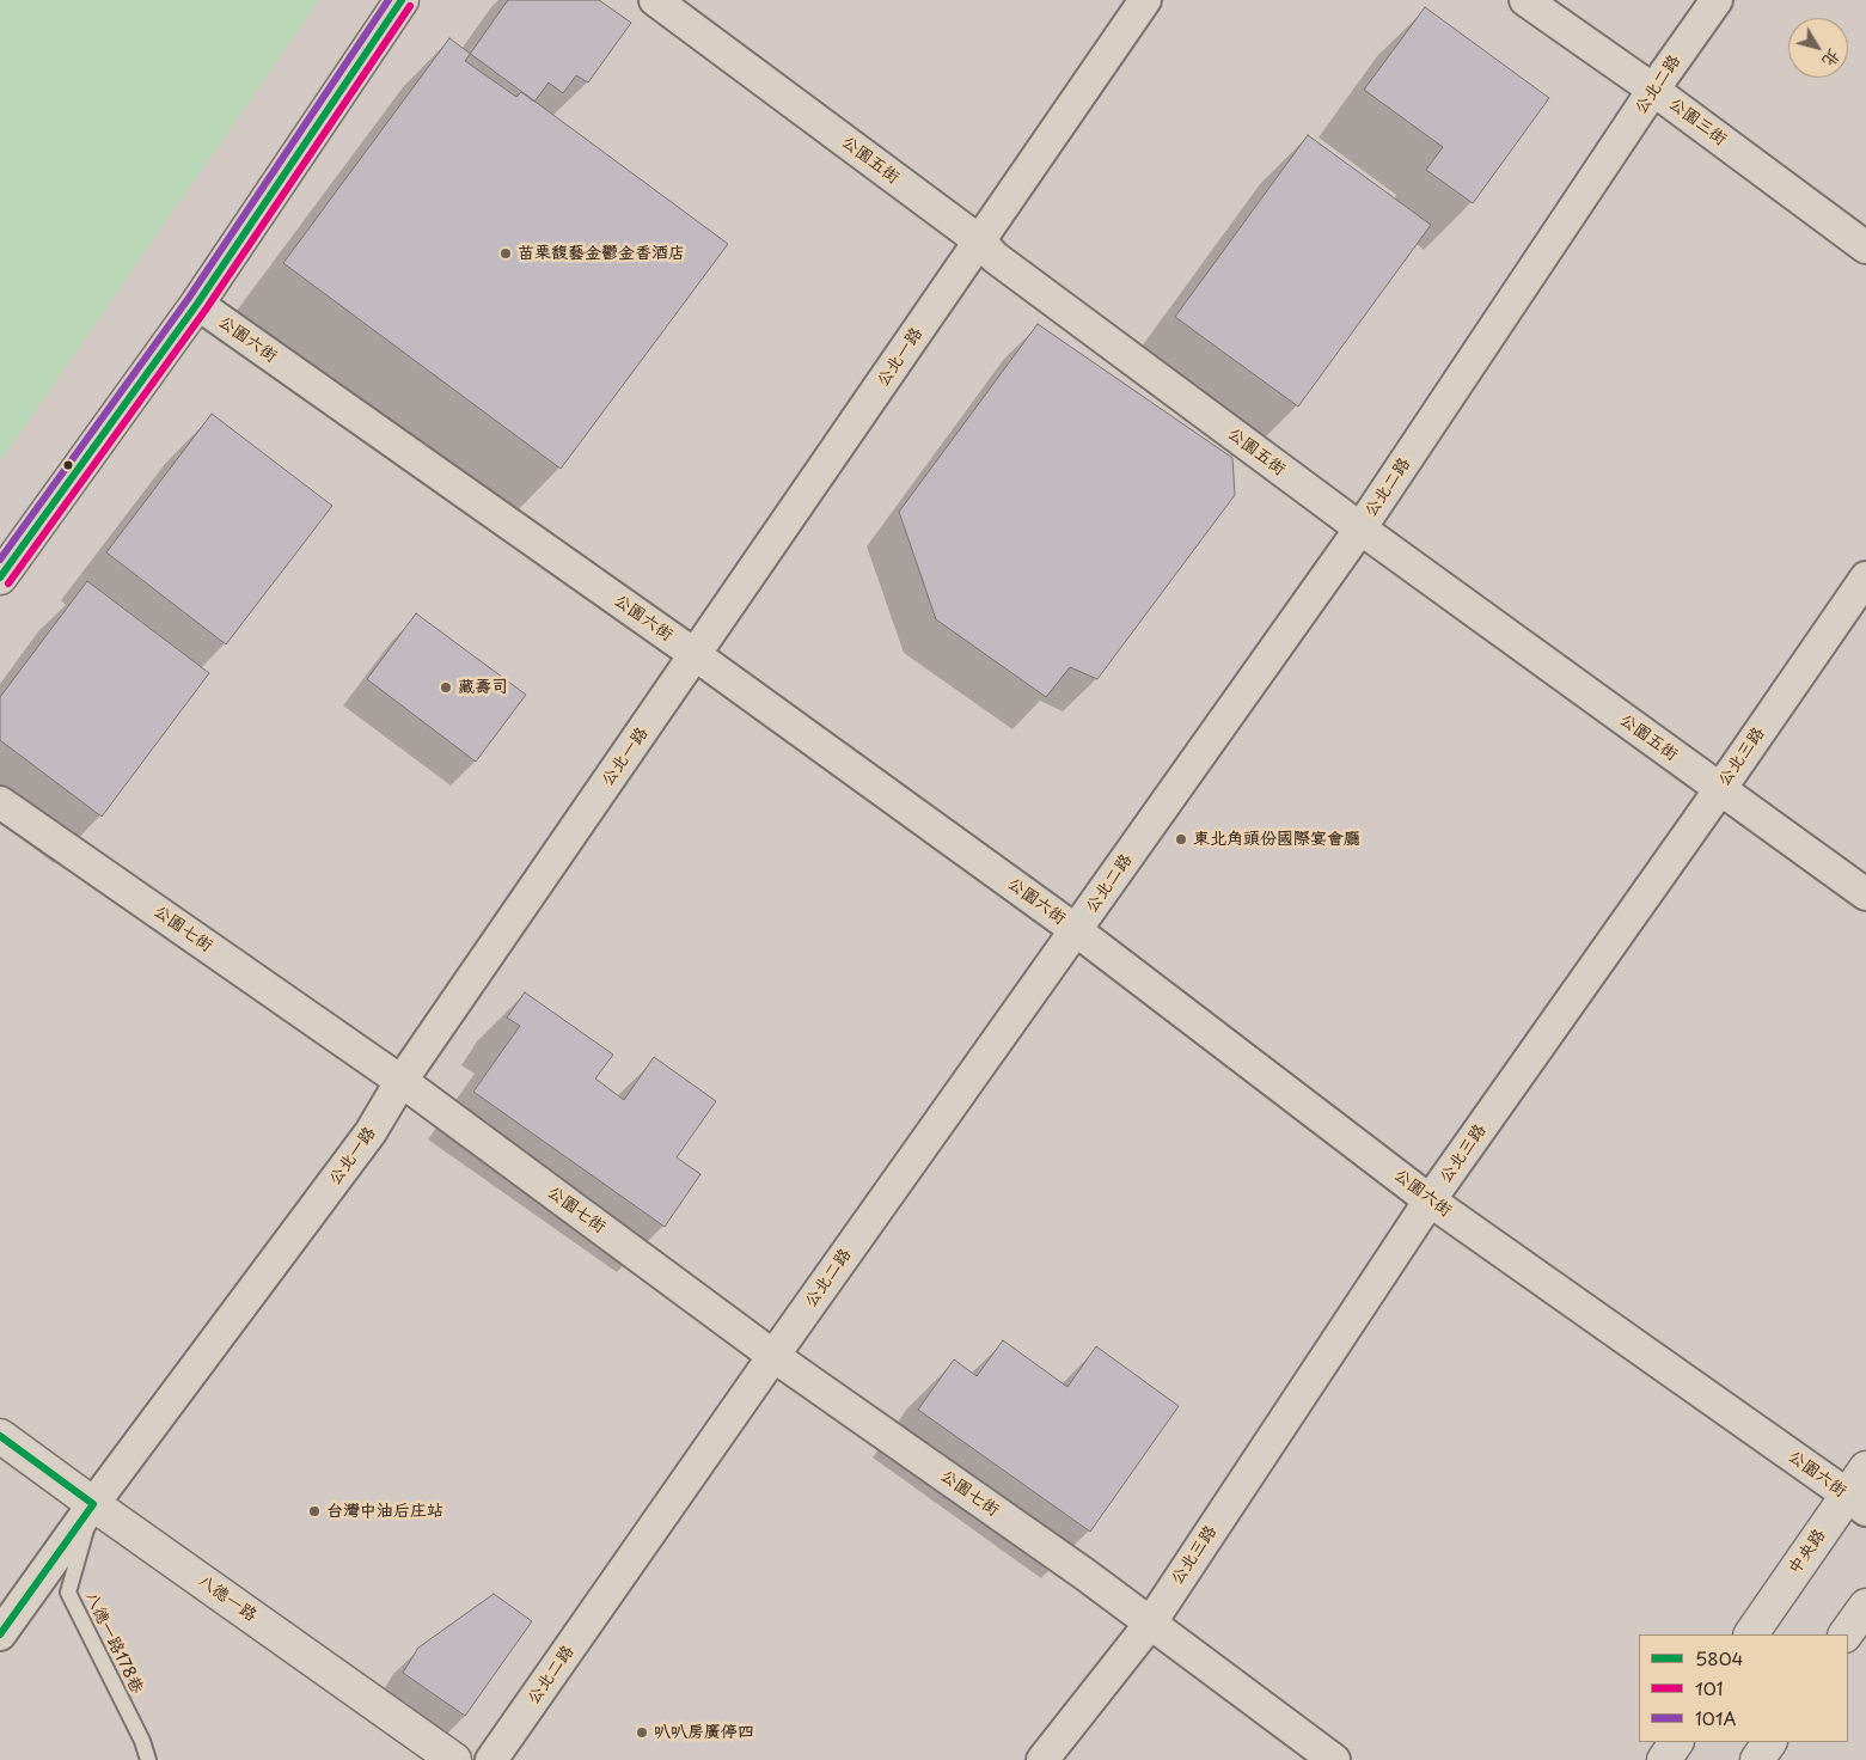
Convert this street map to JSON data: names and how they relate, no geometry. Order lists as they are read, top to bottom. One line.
{"streets":{"street":["公北二路","公園三街","公園五街","公園六街","公北一路","公北三路","公園七街","中央路","八德一路"],"lane":["八德一路178巷"]},"crossings":[["公北二路","公園三街"],["公北二路","公園五街"],["公北二路","公園六街"],["公北二路","公園七街"],["公園五街","公北一路"],["公園五街","公北三路"],["公園六街","公北一路"],["公園六街","公北三路"],["公園六街","中央路"],["公北一路","公園七街"],["公北一路","八德一路"],["公北一路","八德一路178巷"],["公北三路","公園七街"],["八德一路","八德一路178巷"]],"places":["苗栗馥藝金鬱金香酒店","藏壽司","東北角頭份國際宴會廳","台灣中油后庄站","叭叭房廣停四"],"lines":["transit line 5804","transit line 101A","transit line 101"],"legend":["5804","101","101A"],"north":"bottom right"}
